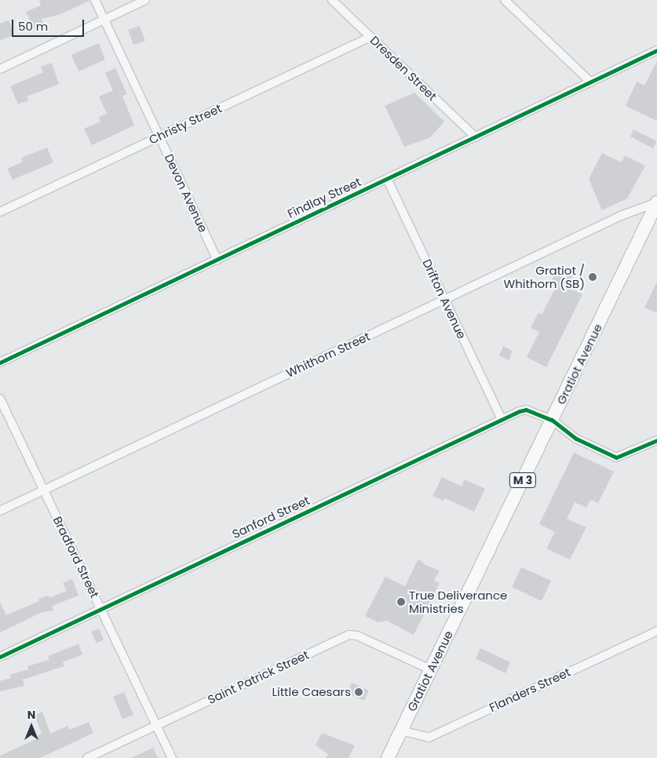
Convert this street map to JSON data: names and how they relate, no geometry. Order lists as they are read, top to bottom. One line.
{"streets":{"main road":["Gratiot Avenue","M 3"],"street":["Dresden Street","Christy Street","Devon Avenue","Findlay Street","Drifton Avenue","Whithorn Street","Sanford Street","Bradford Street","Saint Patrick Street","Flanders Street"]},"crossings":[["Dresden Street","Christy Street"],["Dresden Street","Findlay Street"],["Christy Street","Devon Avenue"],["Devon Avenue","Findlay Street"],["Findlay Street","Drifton Avenue"],["Drifton Avenue","Whithorn Street"],["Drifton Avenue","Sanford Street"],["Whithorn Street","Gratiot Avenue"],["Whithorn Street","Bradford Street"],["Gratiot Avenue","Sanford Street"],["Gratiot Avenue","Saint Patrick Street"],["Gratiot Avenue","Flanders Street"],["Sanford Street","Bradford Street"],["Bradford Street","Saint Patrick Street"]],"places":["Gratiot / Whithorn (SB)","True Deliverance Ministries","Little Caesars"],"scale_bar":"50 m","north":"top"}
